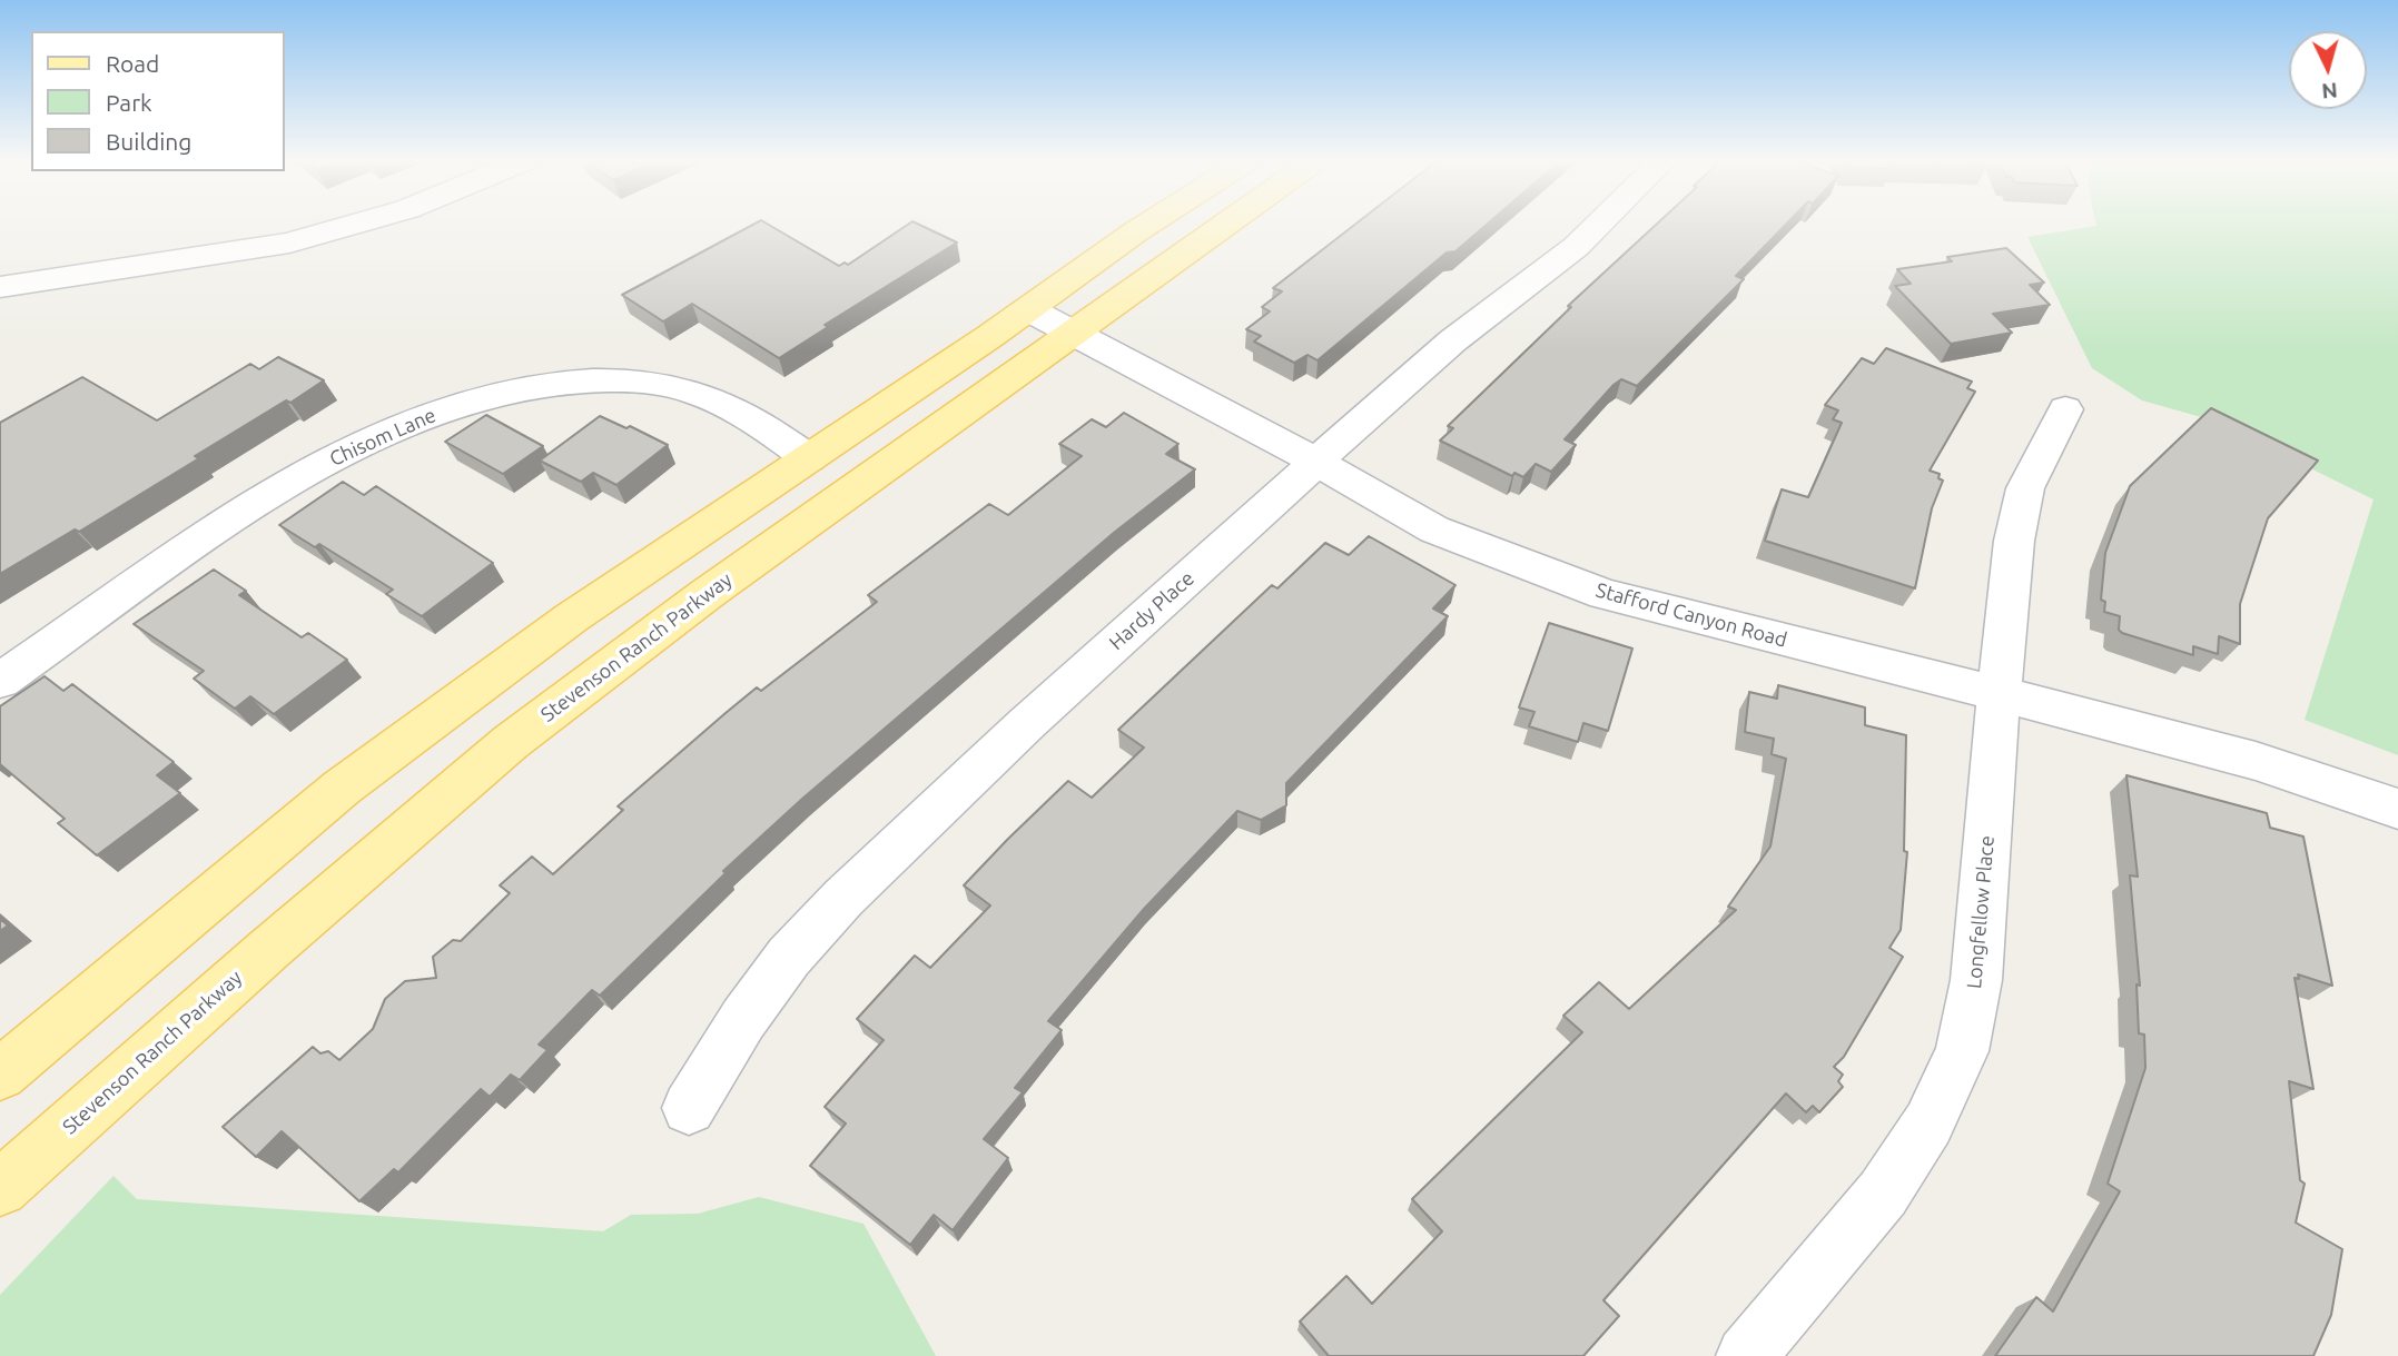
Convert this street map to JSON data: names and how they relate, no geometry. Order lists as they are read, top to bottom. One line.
{"streets":{"main road":["Stevenson Ranch Parkway"],"street":["Chisom Lane","Hardy Place","Stafford Canyon Road","Longfellow Place"]},"crossings":[["Hardy Place","Stafford Canyon Road"],["Stafford Canyon Road","Stevenson Ranch Parkway"],["Stafford Canyon Road","Longfellow Place"]],"legend":["Road","Park","Building"],"north":"bottom"}
